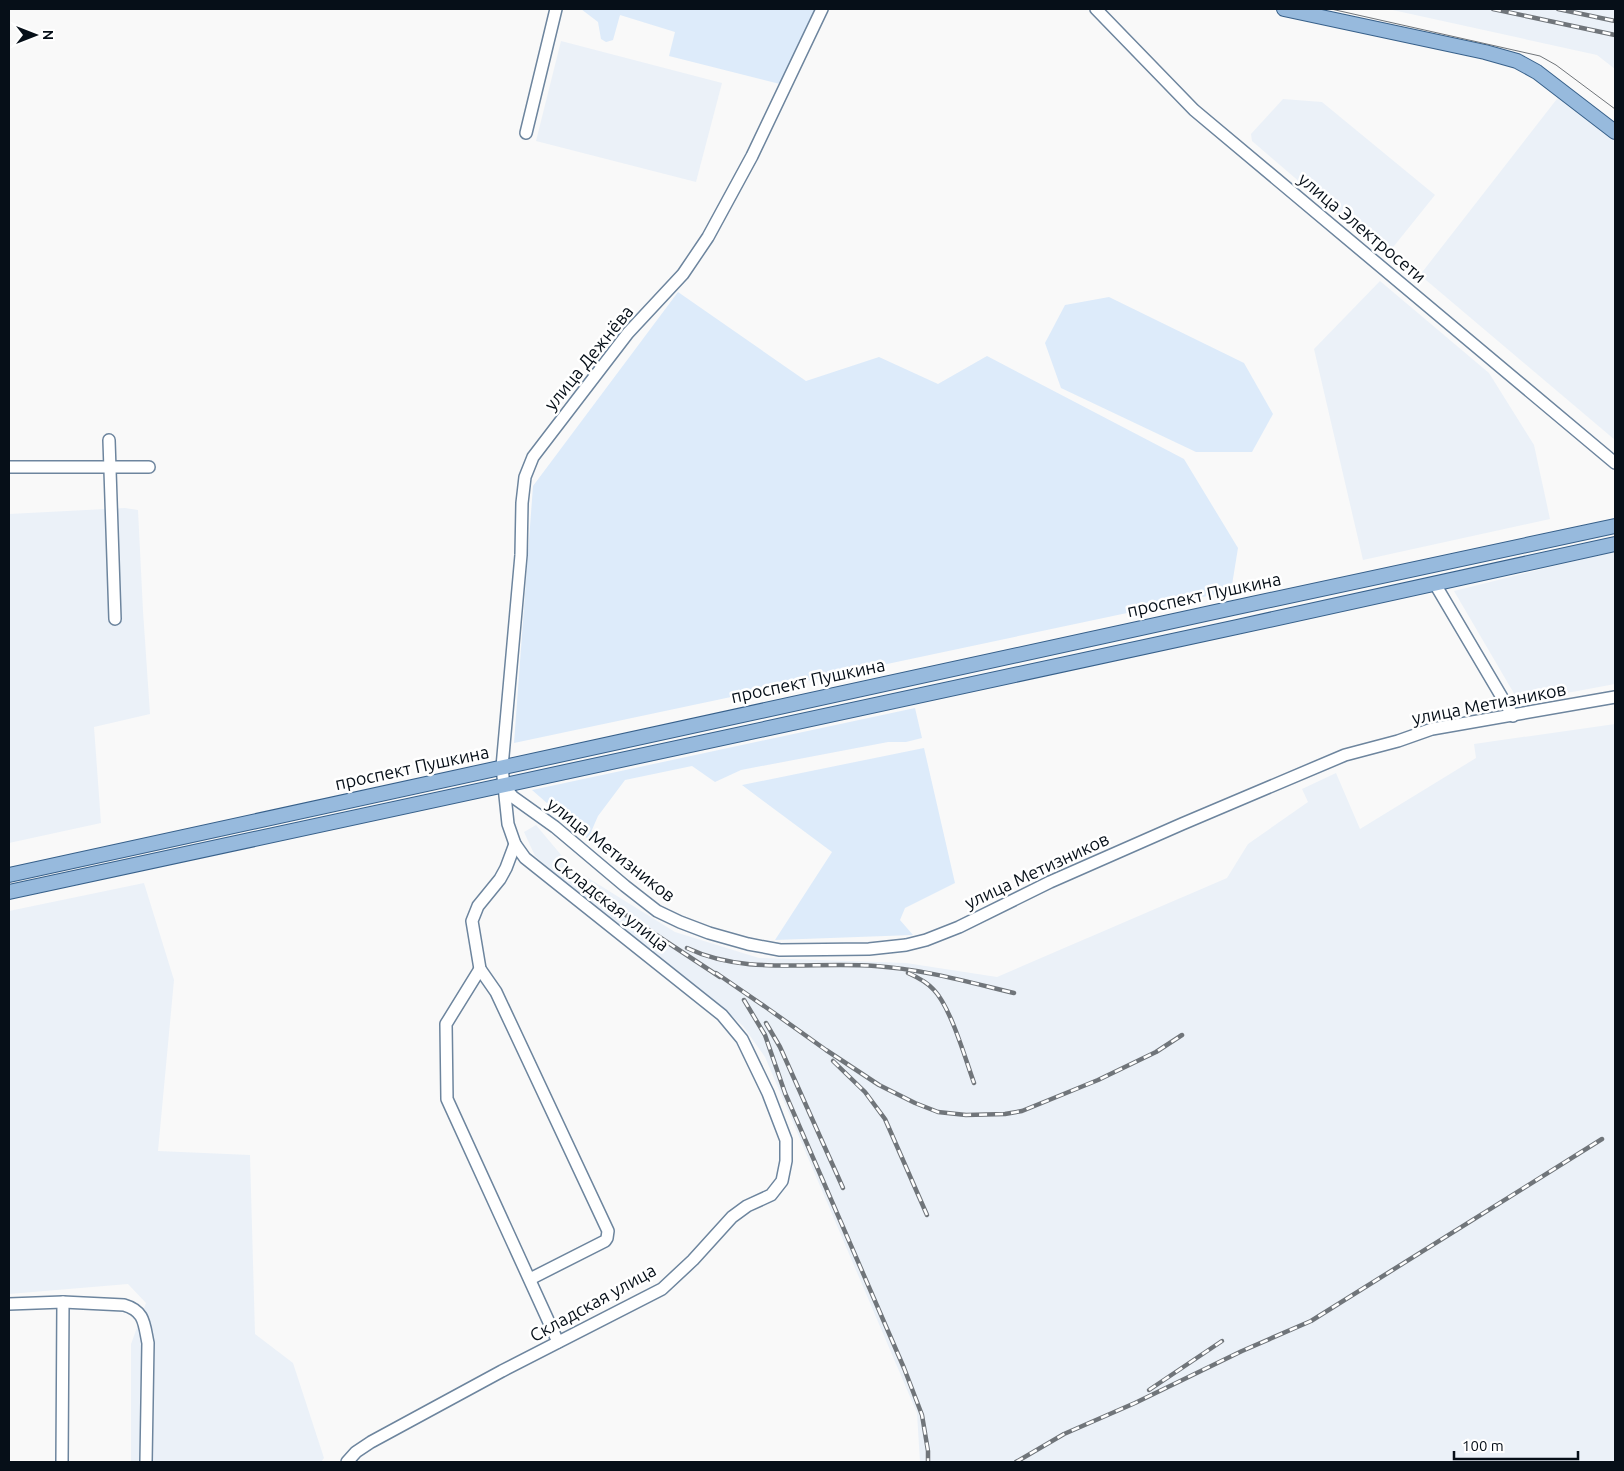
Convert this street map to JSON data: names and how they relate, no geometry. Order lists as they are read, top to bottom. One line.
{"streets":{"main road":["проспект Пушкина"],"street":["улица Электросети","улица Дежнёва","улица Метизников","Складская улица"]},"crossings":[["улица Дежнёва","проспект Пушкина"],["улица Дежнёва","улица Метизников"],["улица Дежнёва","Складская улица"],["проспект Пушкина","улица Метизников"],["проспект Пушкина","Складская улица"],["улица Метизников","Складская улица"]],"scale_bar":"100 m","north":"right"}
